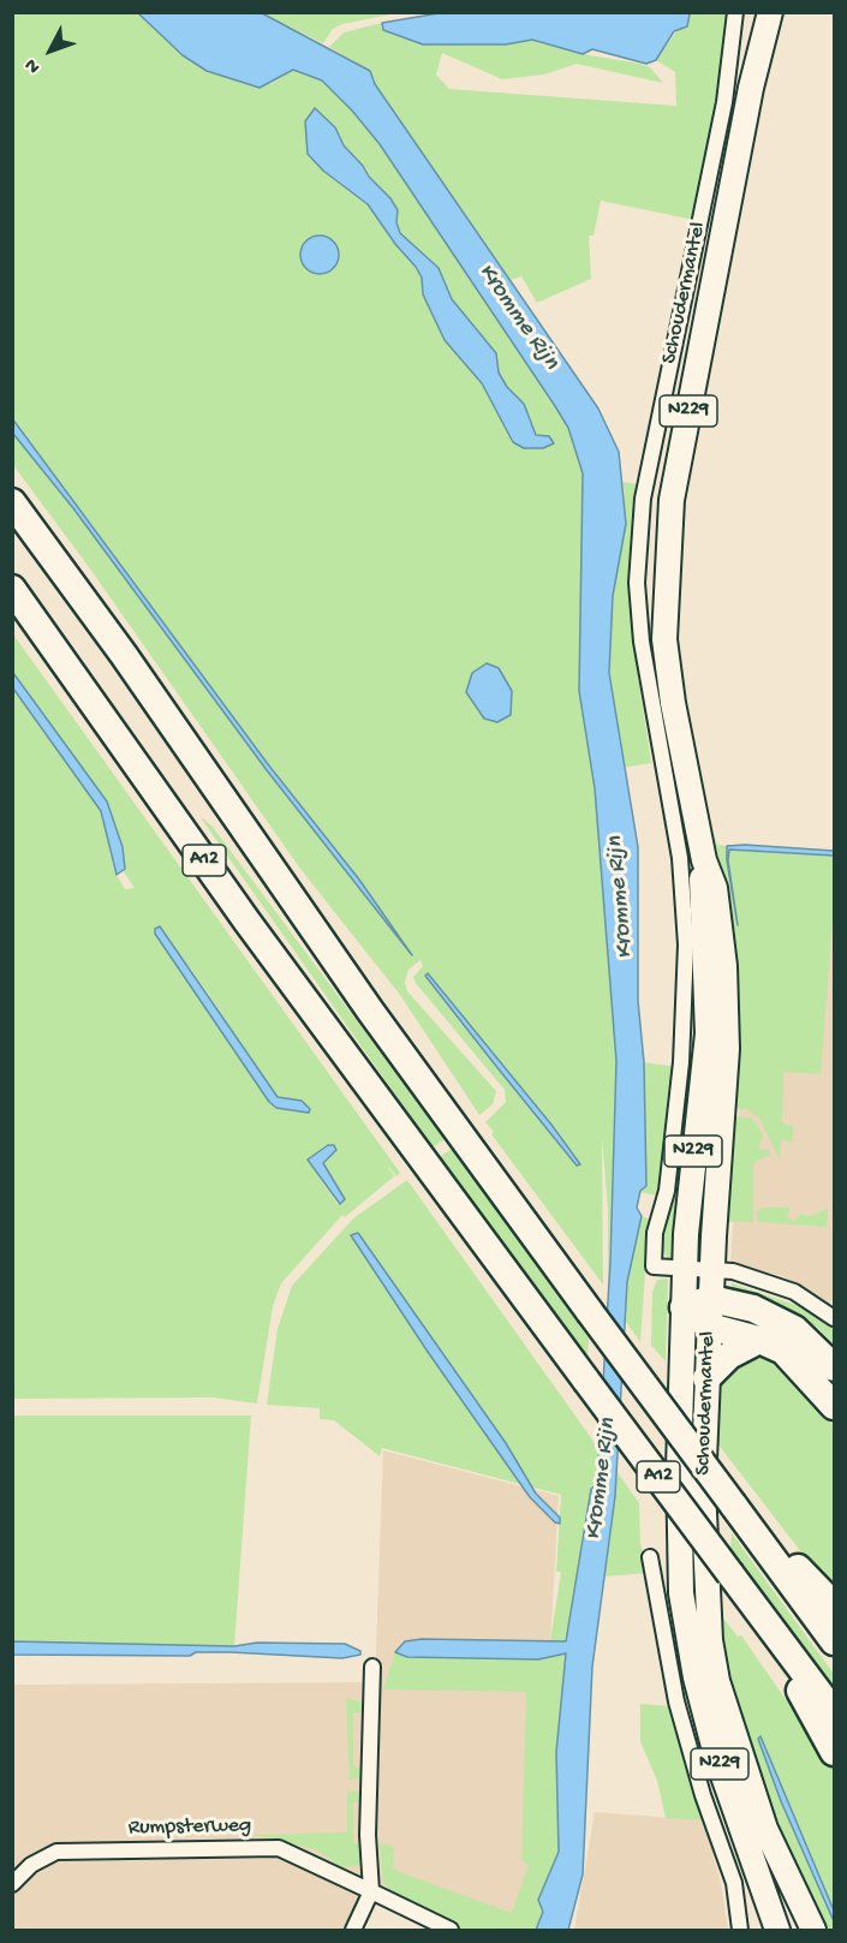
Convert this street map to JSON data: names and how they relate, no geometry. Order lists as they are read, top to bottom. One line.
{"streets":{"highway":["A12"],"main road":["Schoudermantel","N229"],"street":["Rumpsterweg"]},"water":["Kromme Rijn"],"north":"bottom left"}
